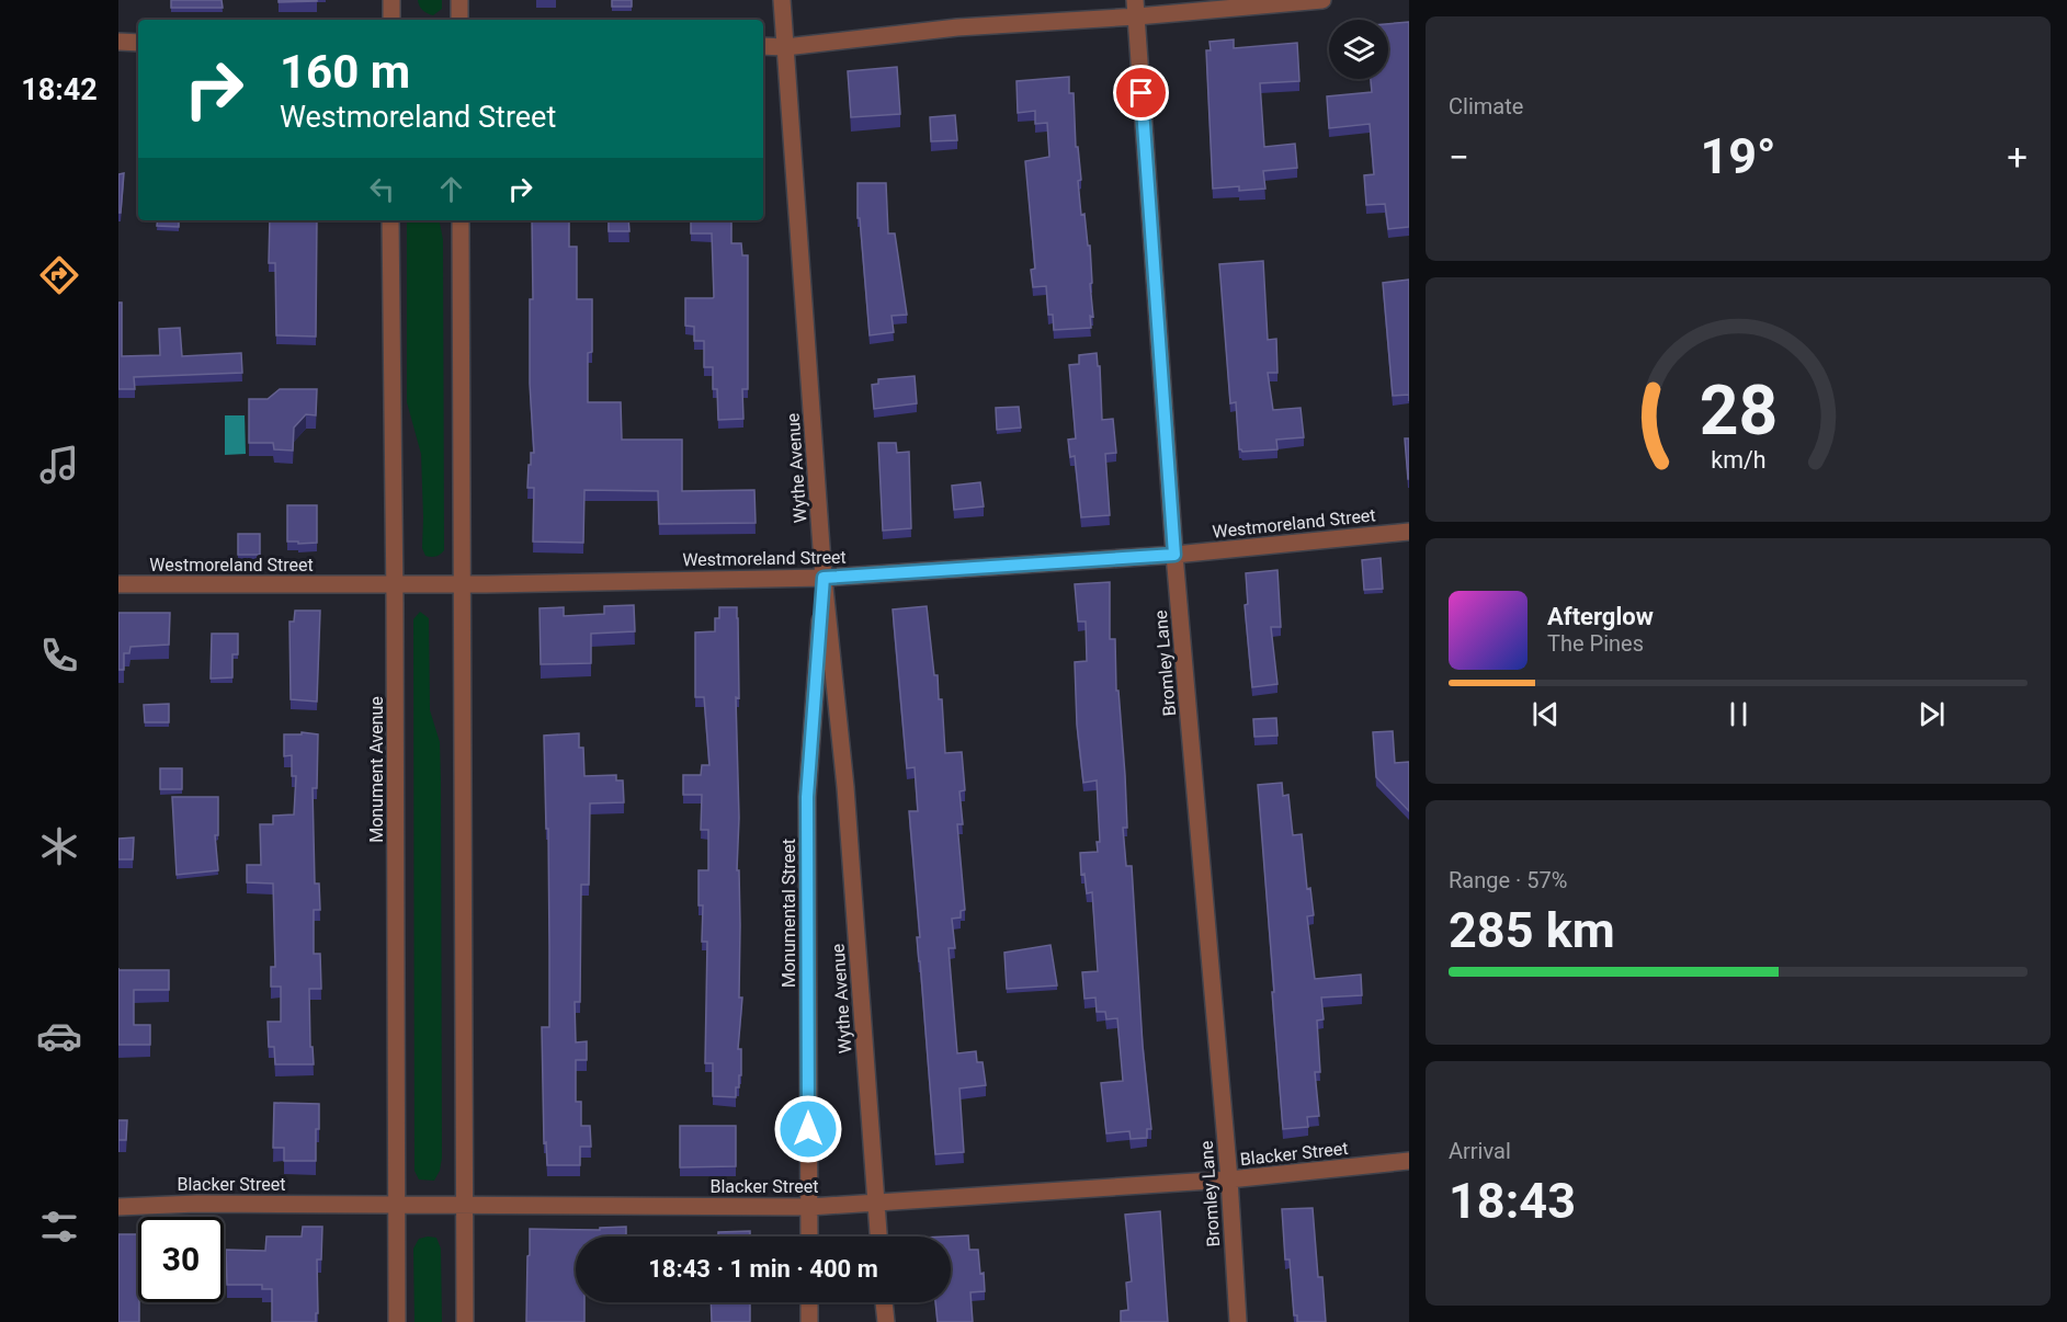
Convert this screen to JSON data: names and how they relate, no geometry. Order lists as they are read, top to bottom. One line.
{"streets":{"street":["Wythe Avenue","Westmoreland Street","Bromley Lane","Monument Avenue","Monumental Street","Blacker Street"]},"crossings":[["Wythe Avenue","Westmoreland Street"],["Wythe Avenue","Monumental Street"],["Wythe Avenue","Blacker Street"],["Westmoreland Street","Bromley Lane"],["Westmoreland Street","Monument Avenue"],["Westmoreland Street","Monumental Street"],["Bromley Lane","Blacker Street"],["Monument Avenue","Blacker Street"],["Monumental Street","Blacker Street"]],"page":{"tabs":"18:42","tile":["Climate",["Range · 57%","285 km"],["Arrival","18:43"]],"turn":["160 m","Westmoreland Street"],"heat":["−","19°","+"],"song":["Afterglow","The Pines"],"limit":"30","trip":"18:43 · 1 min · 400 m","gauge":["28","km/h"]}}
